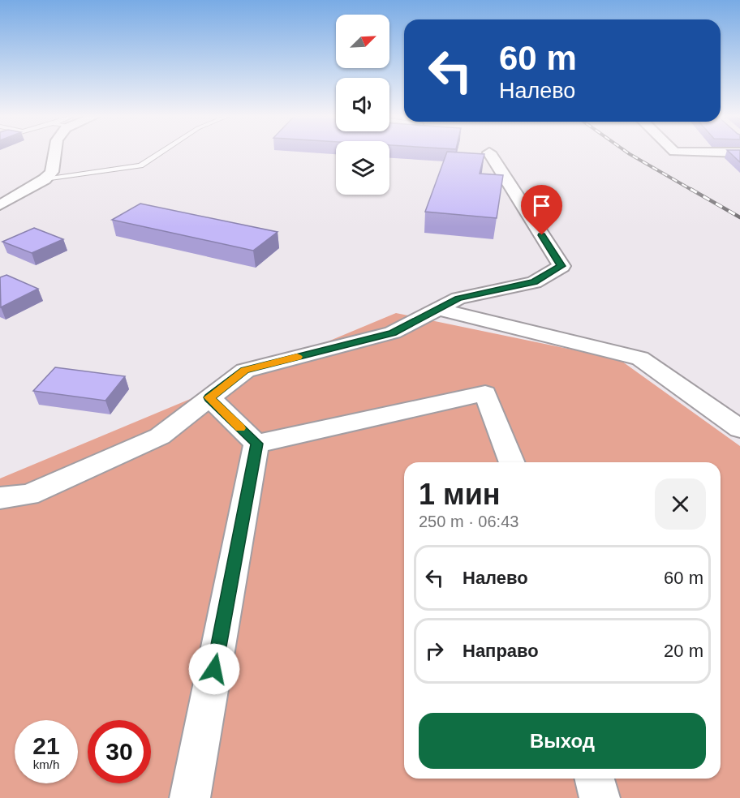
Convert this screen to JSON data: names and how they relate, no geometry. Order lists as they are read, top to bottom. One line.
{"north":"top right","page":{"turn":["60 m","Налево"],"heading":["1 мин","250 m · 06:43"],"list":[{"name":"Налево","value":"60 m"},{"name":"Направо","value":"20 m"}],"buttons":"Выход","speed":"21 km/h","limit":"30"}}
